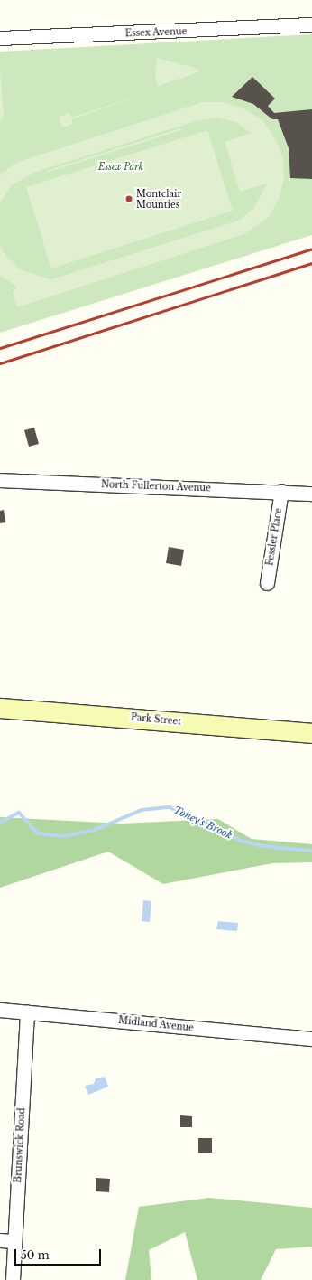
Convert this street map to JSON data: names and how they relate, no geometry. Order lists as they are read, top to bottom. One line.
{"streets":{"street":["Essex Avenue","North Fullerton Avenue","Fessler Place","Park Street","Midland Avenue","Brunswick Road"]},"crossings":[["North Fullerton Avenue","Fessler Place"],["Midland Avenue","Brunswick Road"]],"water":["Toney's Brook"],"parks":["Essex Park"],"places":["Montclair Mounties"],"scale_bar":"50 m"}
